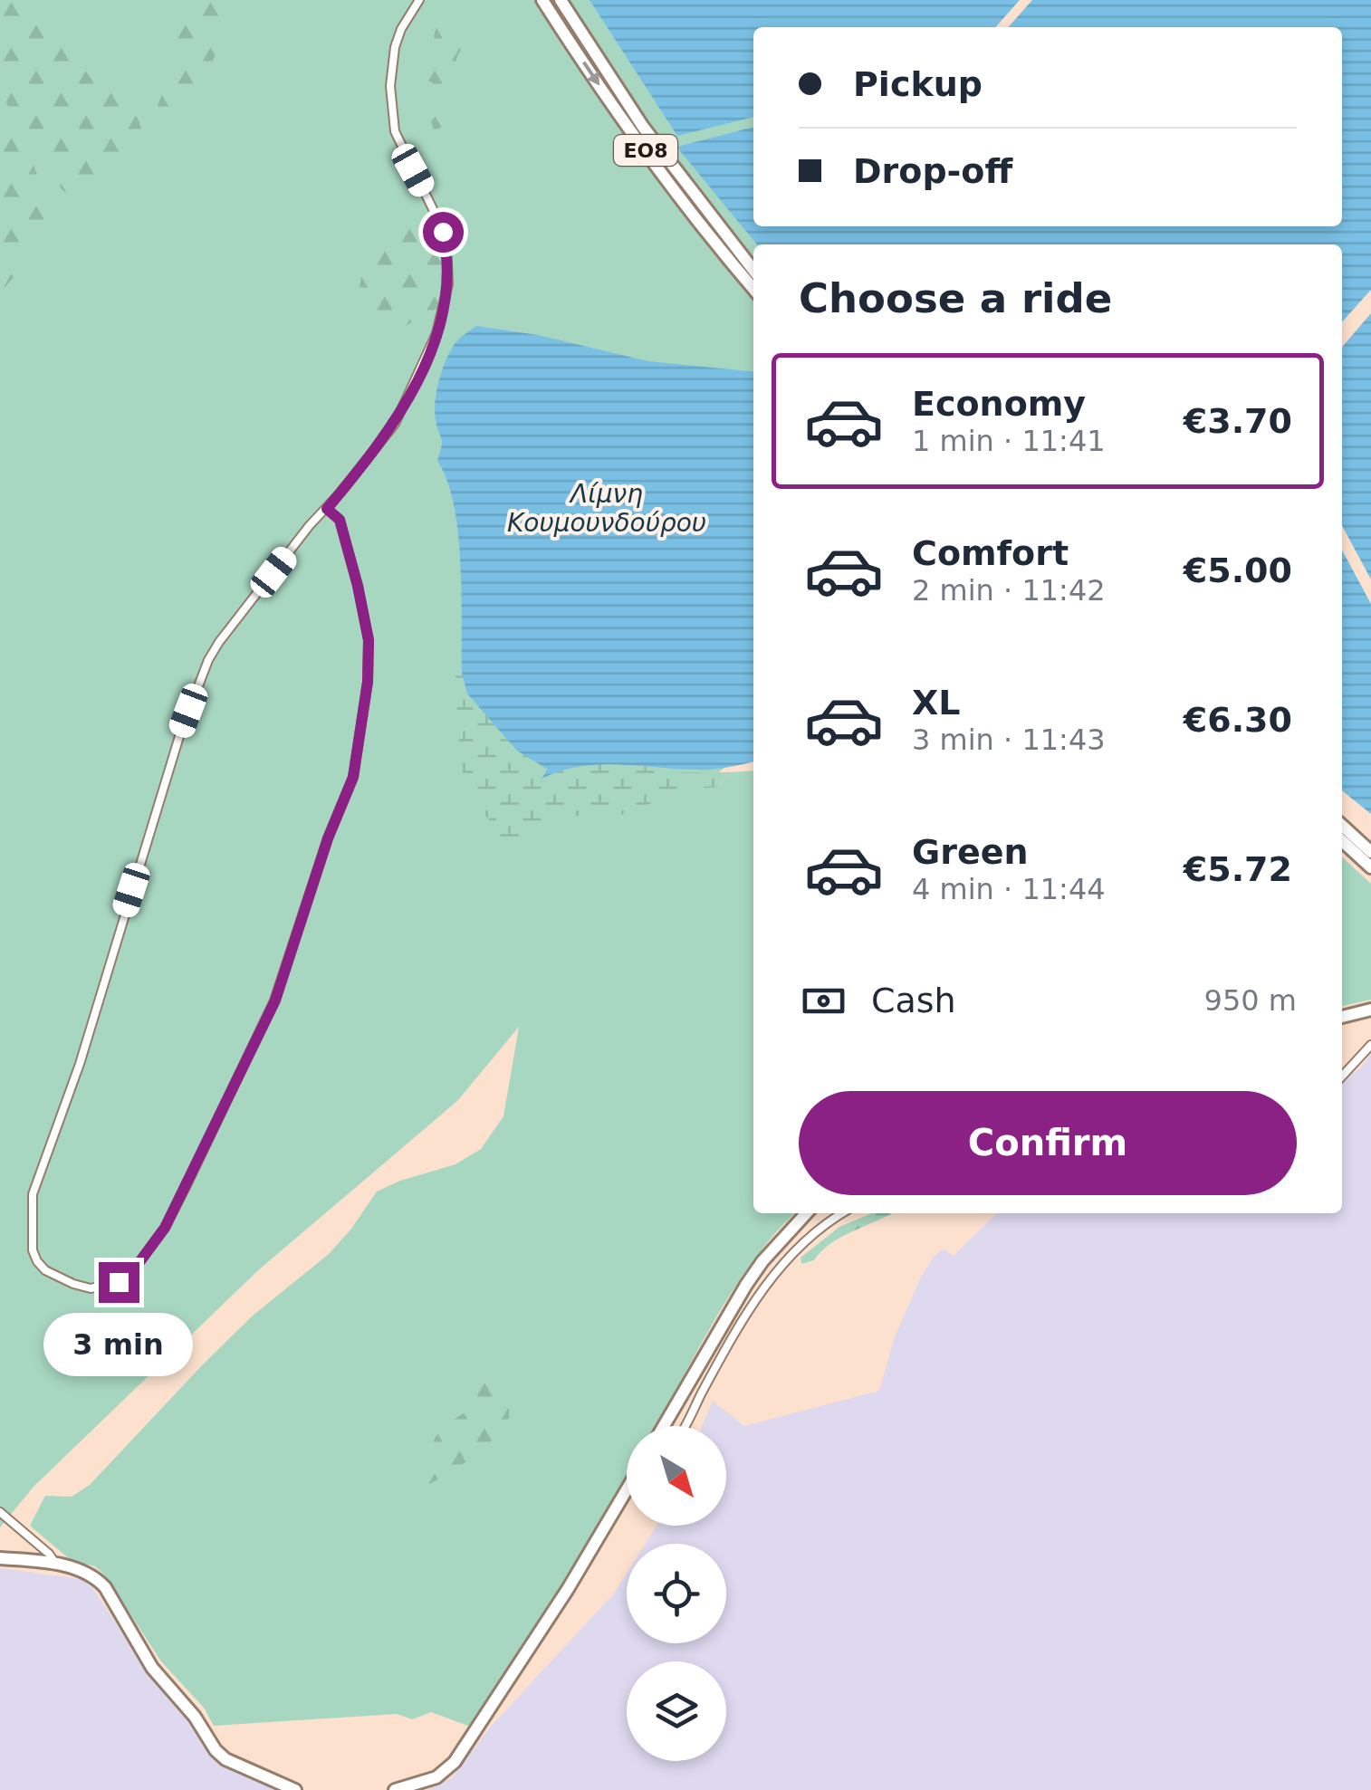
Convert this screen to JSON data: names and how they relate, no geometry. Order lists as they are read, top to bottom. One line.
{"streets":{"highway":["ΕΟ8"]},"water":["Λίμνη Κουμουνδούρου"],"north":"bottom right","page":{"banner":["Pickup","Drop-off"],"heading":"Choose a ride","list":[{"name":"Economy","note":"1 min · 11:41","value":"€3.70"},{"name":"Comfort","note":"2 min · 11:42","value":"€5.00"},{"name":"XL","note":"3 min · 11:43","value":"€6.30"},{"name":"Green","note":"4 min · 11:44","value":"€5.72"}],"pay":["Cash","950 m"],"buttons":"Confirm","bubble":"3 min"}}
